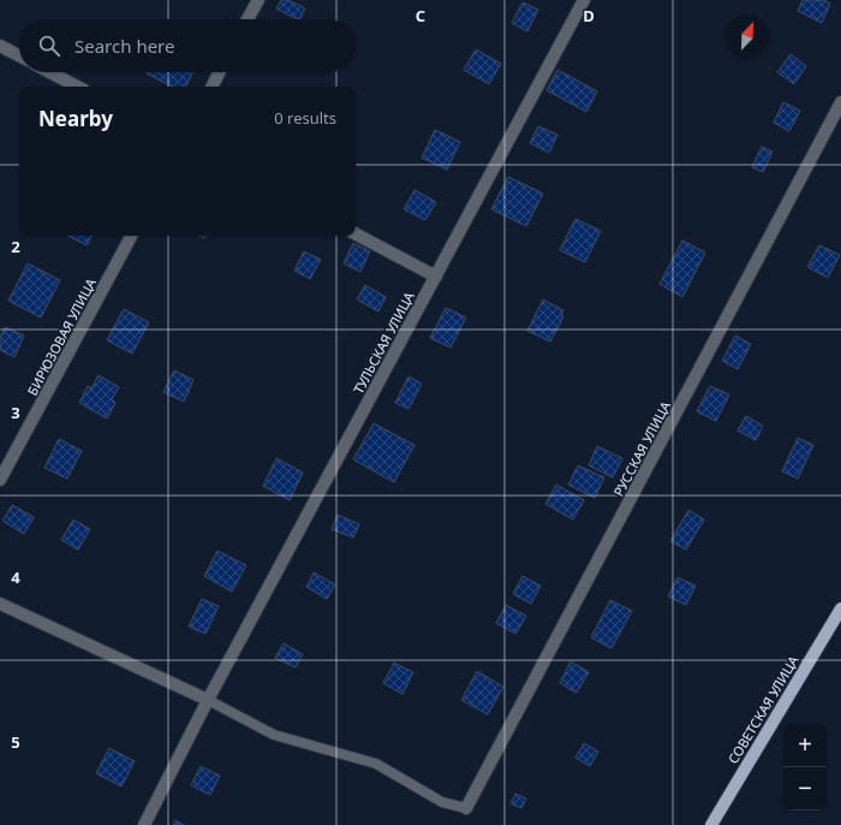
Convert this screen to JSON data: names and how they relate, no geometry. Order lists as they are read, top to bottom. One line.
{"streets":{"main road":["СОВЕТСКАЯ УЛИЦА"],"street":["БИРЮЗОВАЯ УЛИЦА","ТУЛЬСКАЯ УЛИЦА","РУССКАЯ УЛИЦА"]},"north":"top right","page":{"search":"Search here","heading":["Nearby","0 results"],"map_buttons":["+","−"]},"grid":{"columns":["C","D"],"rows":["2","3","4","5"]}}
